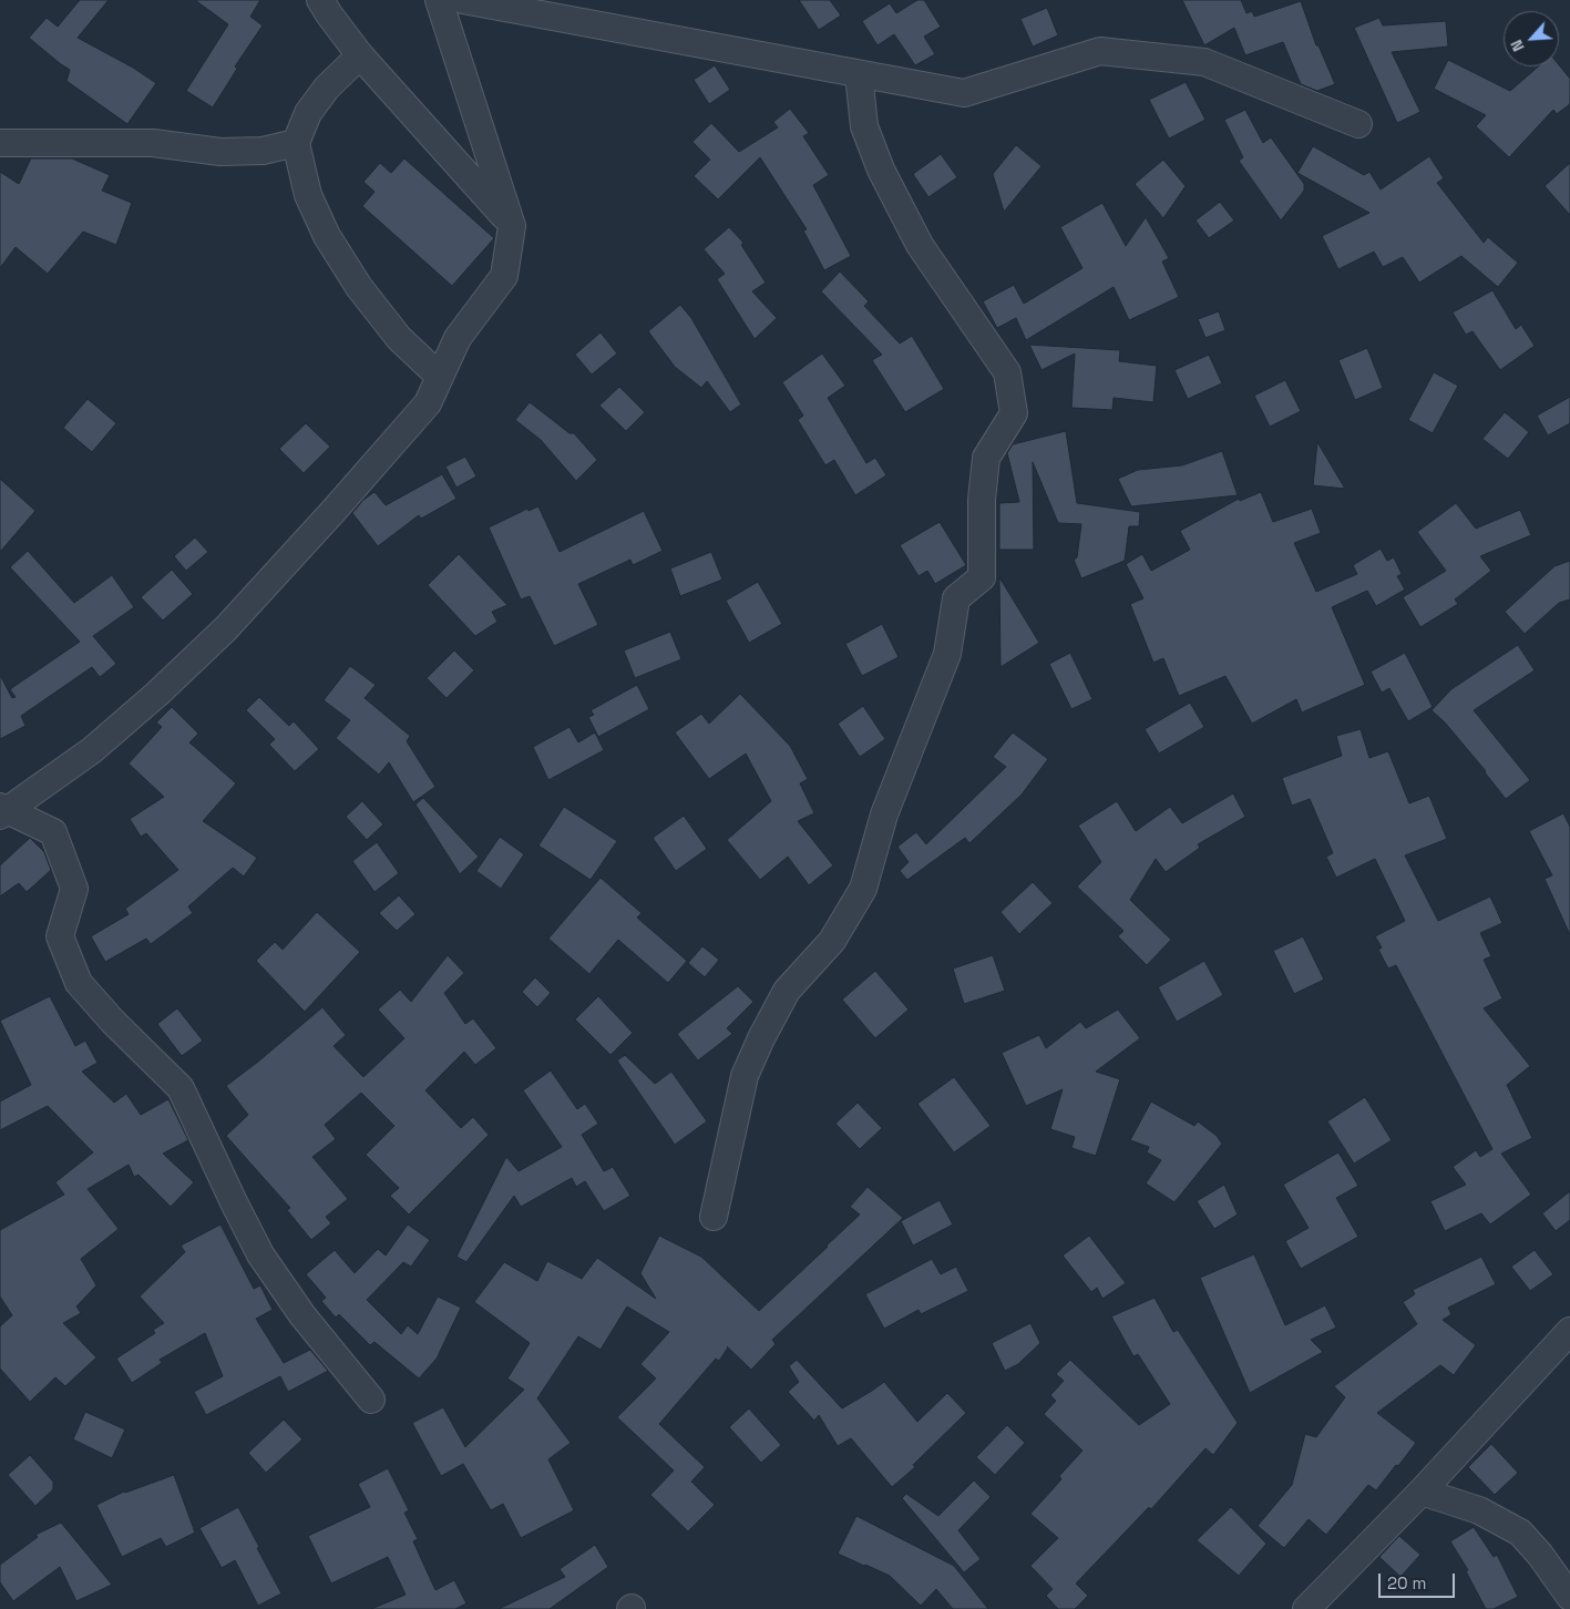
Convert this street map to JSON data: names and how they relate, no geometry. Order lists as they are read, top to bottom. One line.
{"scale_bar":"20 m","north":"bottom left"}
